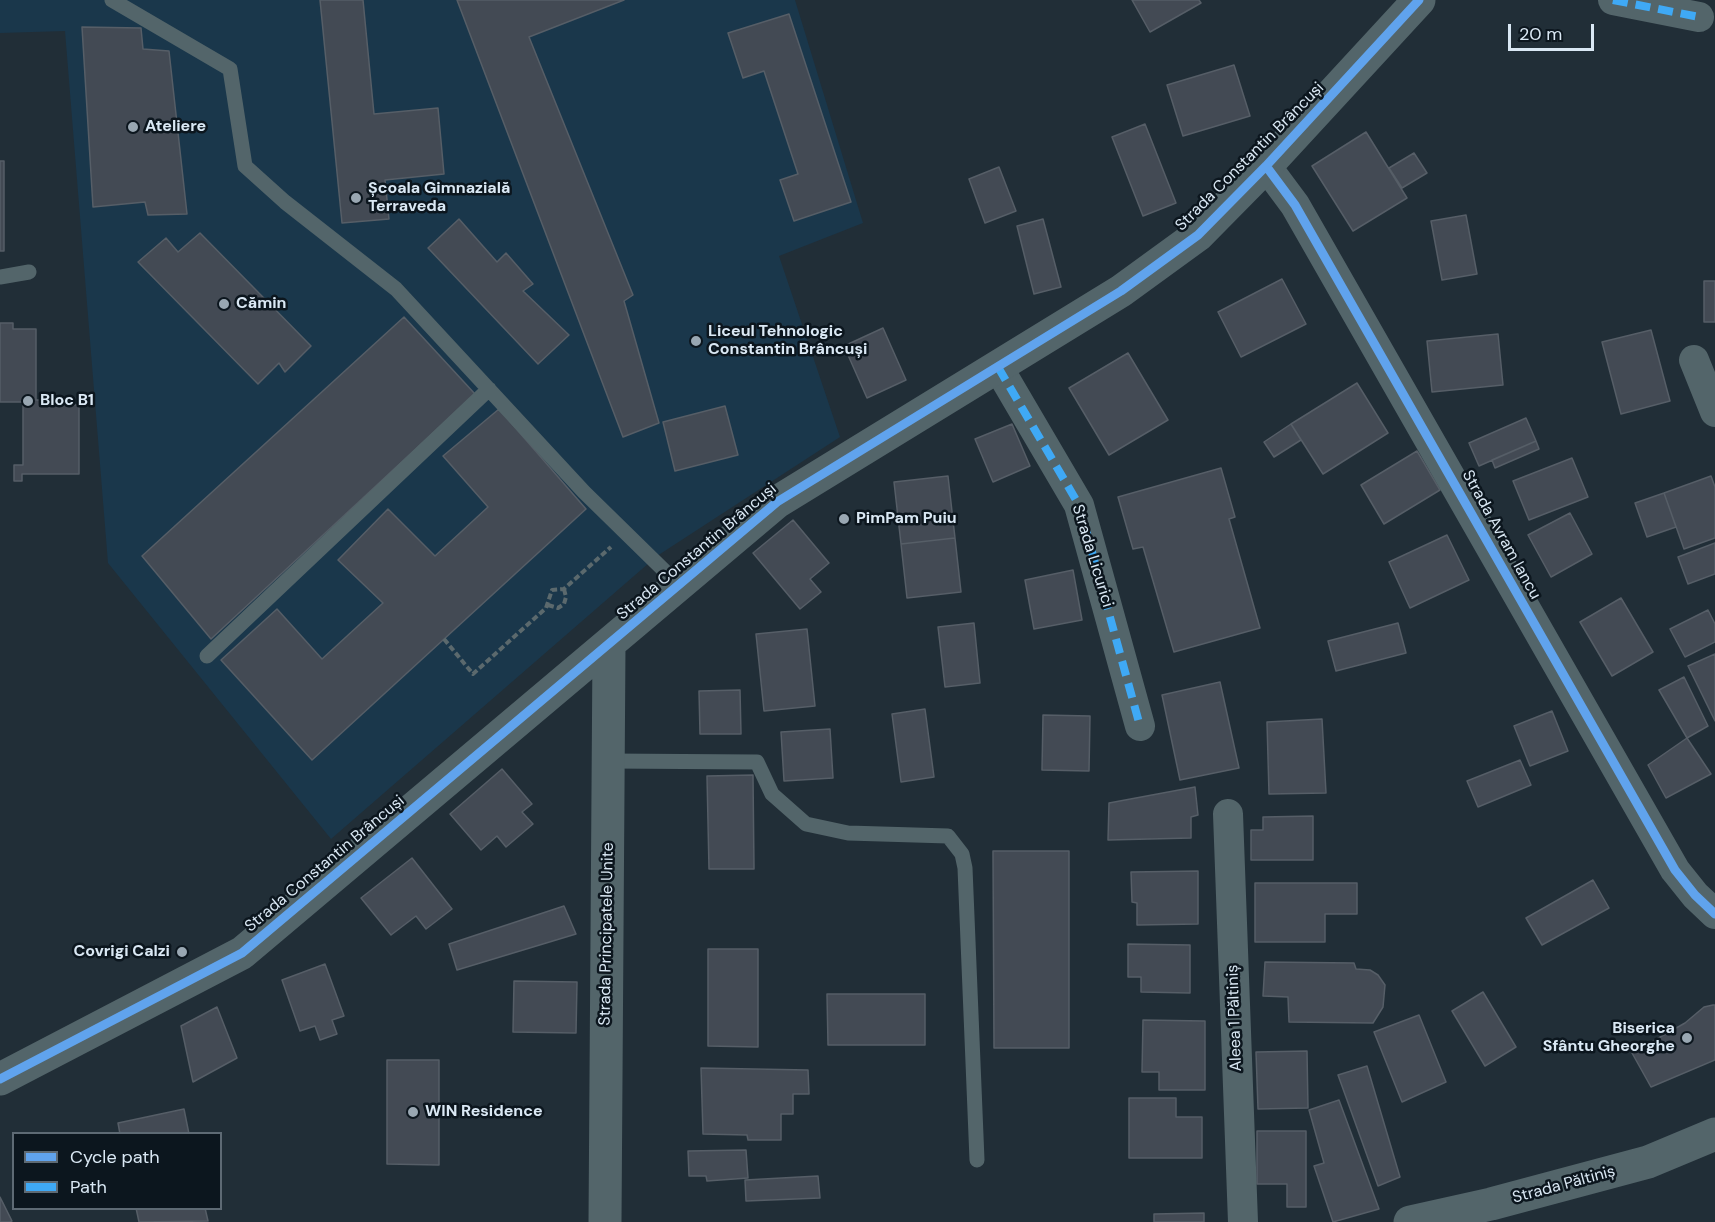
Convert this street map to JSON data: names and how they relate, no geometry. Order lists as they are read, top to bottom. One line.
{"streets":{"street":["Strada Constantin Brâncuși","Strada Avram Iancu","Strada Licurici","Strada Principatele Unite","Aleea 1 Păltiniș","Strada Păltiniș"]},"crossings":[["Strada Constantin Brâncuși","Strada Avram Iancu"],["Strada Constantin Brâncuși","Strada Licurici"],["Strada Constantin Brâncuși","Strada Principatele Unite"]],"places":["Ateliere","Școala Gimnazială Terraveda","Cămin","Liceul Tehnologic Constantin Brâncuși","Bloc B1","PimPam Puiu","Covrigi Calzi","Biserica Sfântu Gheorghe","WIN Residence"],"legend":["Cycle path","Path"],"scale_bar":"20 m"}
